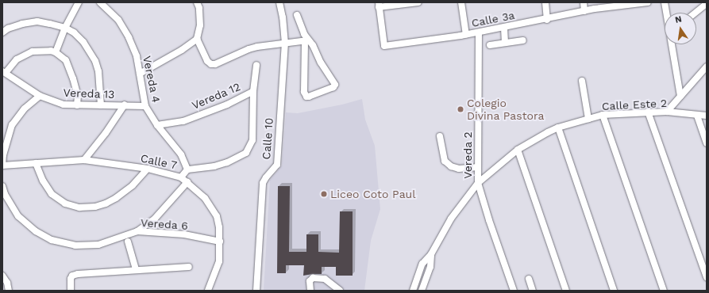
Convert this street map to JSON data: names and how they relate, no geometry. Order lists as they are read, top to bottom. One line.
{"streets":{"street":["Calle 3a","Vereda 4","Vereda 13","Vereda 12","Calle Este 2","Calle 10","Vereda 2","Calle 7","Vereda 6"]},"crossings":[["Calle 3a","Vereda 2"],["Vereda 4","Vereda 13"],["Vereda 4","Vereda 12"],["Calle Este 2","Vereda 2"],["Calle 7","Vereda 6"]],"places":["Colegio Divina Pastora","Liceo Coto Paul"],"north":"top"}
